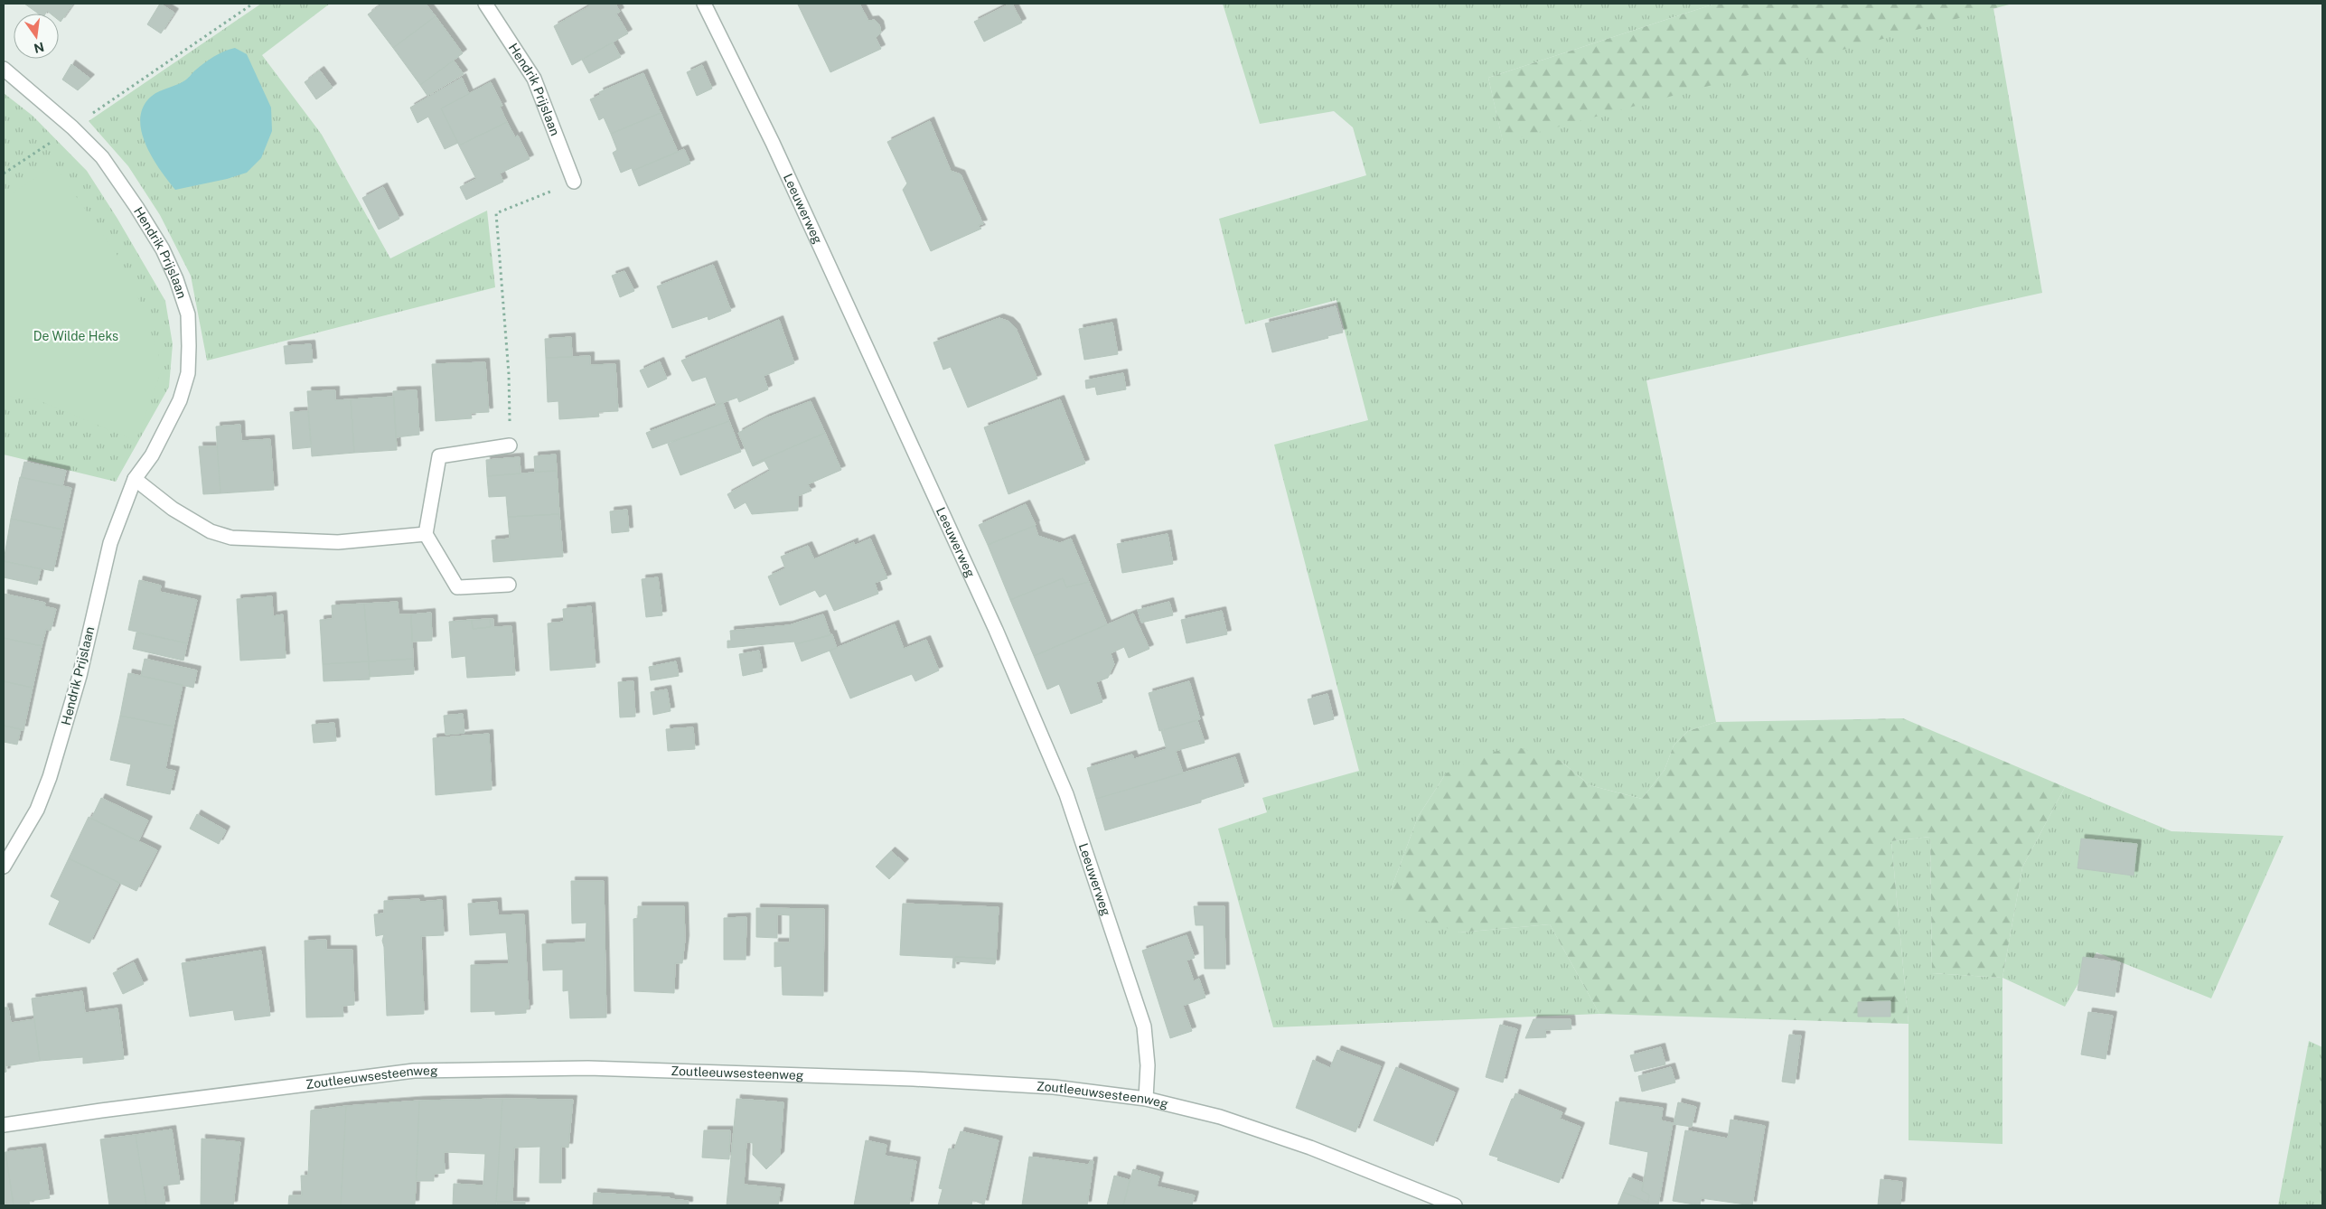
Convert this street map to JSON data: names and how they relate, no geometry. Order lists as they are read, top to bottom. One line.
{"streets":{"street":["Hendrik Prijslaan","Leeuwerweg","Zoutleeuwsesteenweg"]},"crossings":[["Leeuwerweg","Zoutleeuwsesteenweg"]],"parks":["De Wilde Heks"],"north":"bottom"}
